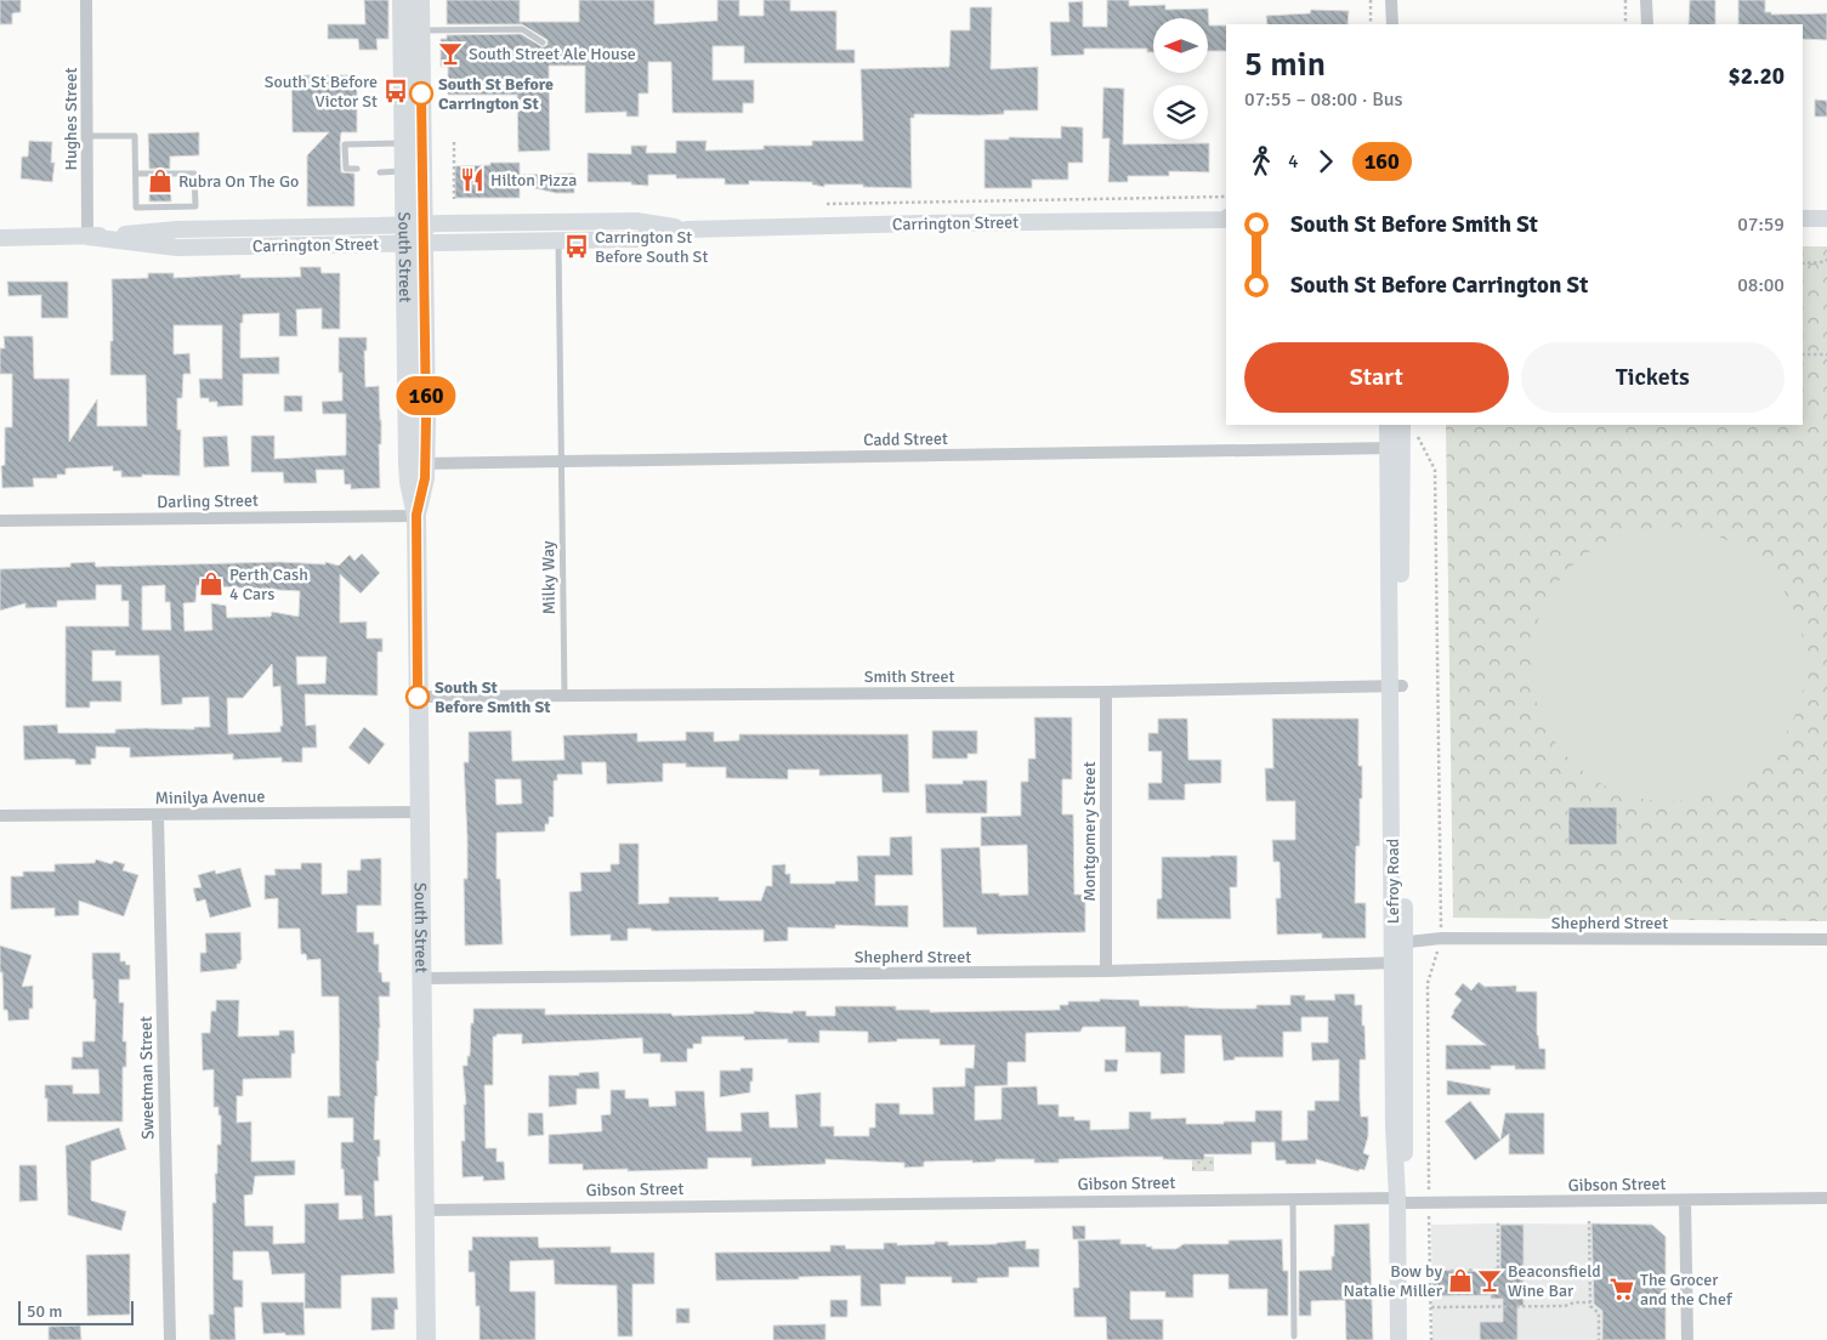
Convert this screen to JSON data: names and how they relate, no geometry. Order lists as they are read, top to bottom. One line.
{"streets":{"main road":["Carrington Street","South Street","Lefroy Road"],"street":["Hughes Street","Cadd Street","Darling Street","Smith Street","Minilya Avenue","Montgomery Street","Shepherd Street","Sweetman Street","Gibson Street"],"lane":["Milky Way"]},"crossings":[["Hughes Street","Carrington Street"],["Carrington Street","South Street"],["Carrington Street","Milky Way"],["South Street","Cadd Street"],["South Street","Darling Street"],["South Street","Smith Street"],["South Street","Minilya Avenue"],["South Street","Shepherd Street"],["South Street","Gibson Street"],["Cadd Street","Milky Way"],["Cadd Street","Lefroy Road"],["Milky Way","Smith Street"],["Smith Street","Montgomery Street"],["Smith Street","Lefroy Road"],["Minilya Avenue","Sweetman Street"],["Montgomery Street","Shepherd Street"],["Lefroy Road","Shepherd Street"],["Lefroy Road","Gibson Street"]],"places":{"bar":["South Street Ale House","Beaconsfield Wine Bar"],"bus stop":["South St Before Victor St","Carrington St Before South St"],"other":["South St Before Carrington St","South St Before Smith St"],"restaurant":["Hilton Pizza"],"shop":["Rubra On The Go","Perth Cash 4 Cars","Bow by Natalie Miller"],"supermarket":["The Grocer and the Chef"]},"lines":["bus line 160"],"scale_bar":"50 m","north":"left","page":{"on_map":"160","heading":["5 min","07:55 – 08:00 · Bus","$2.20"],"legs":["4","160"],"list":[{"name":"South St Before Smith St","value":"07:59"},{"name":"South St Before Carrington St","value":"08:00"}],"buttons":["Start","Tickets"],"scale":"50 m"}}
